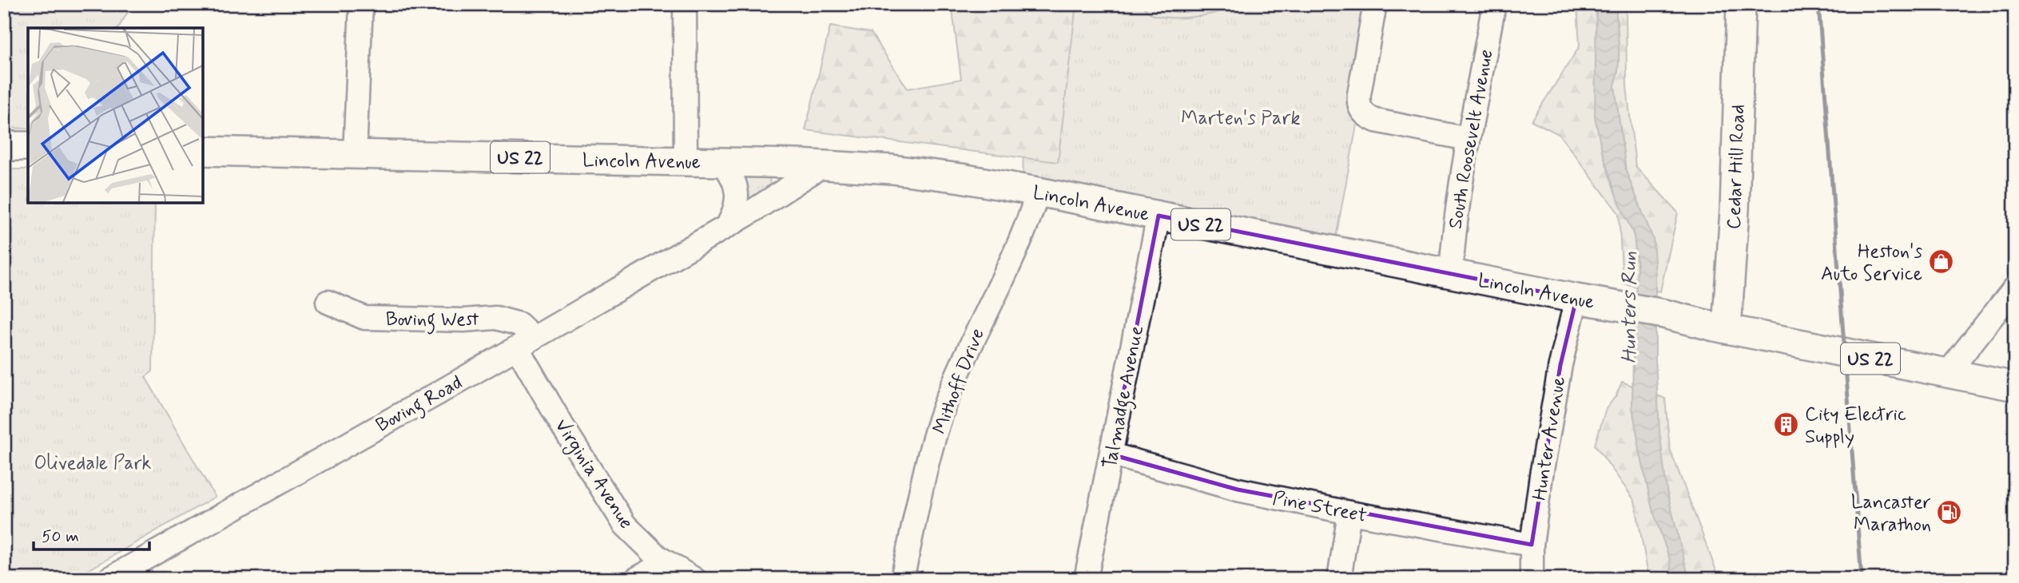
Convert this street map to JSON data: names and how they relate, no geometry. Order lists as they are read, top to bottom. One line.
{"streets":{"main road":["US 22","Lincoln Avenue","Cedar Hill Road"],"street":["South Roosevelt Avenue","Boving West","Mithoff Drive","Talmadge Avenue","Boving Road","Hunter Avenue","Virginia Avenue","Pine Street"]},"crossings":[["South Roosevelt Avenue","Lincoln Avenue"],["US 22","Lincoln Avenue"],["Lincoln Avenue","Cedar Hill Road"],["Lincoln Avenue","Mithoff Drive"],["Lincoln Avenue","Talmadge Avenue"],["Lincoln Avenue","Boving Road"],["Lincoln Avenue","Hunter Avenue"],["Boving West","Boving Road"],["Boving West","Virginia Avenue"],["Talmadge Avenue","Pine Street"],["Boving Road","Virginia Avenue"],["Hunter Avenue","Pine Street"]],"water":["Hunters Run"],"parks":["Marten's Park","Olivedale Park"],"places":{"shop":["Heston's Auto Service"],"building":["City Electric Supply"],"fuel station":["Lancaster Marathon"]},"scale_bar":"50 m"}
